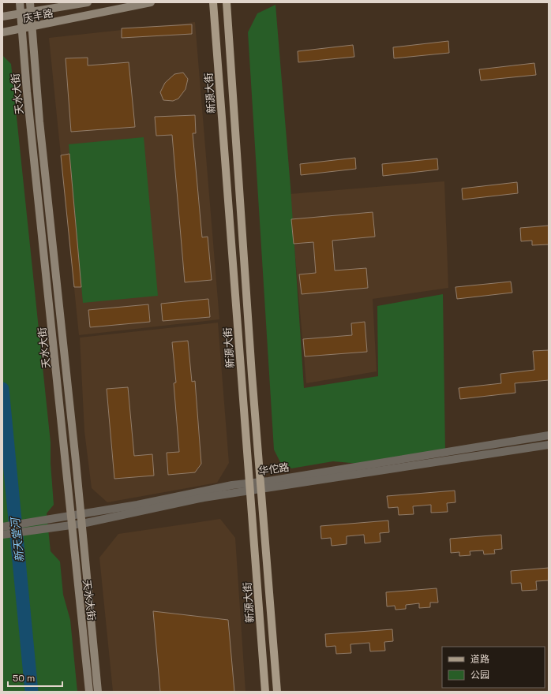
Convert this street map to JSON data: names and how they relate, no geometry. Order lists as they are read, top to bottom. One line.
{"streets":{"main road":["庆丰路","新源大街","天水大街"],"street":["华佗路"]},"crossings":[["庆丰路","天水大街"],["新源大街","华佗路"],["天水大街","华佗路"]],"water":["新天堂河"],"legend":["道路","公园"],"scale_bar":"50 m"}
